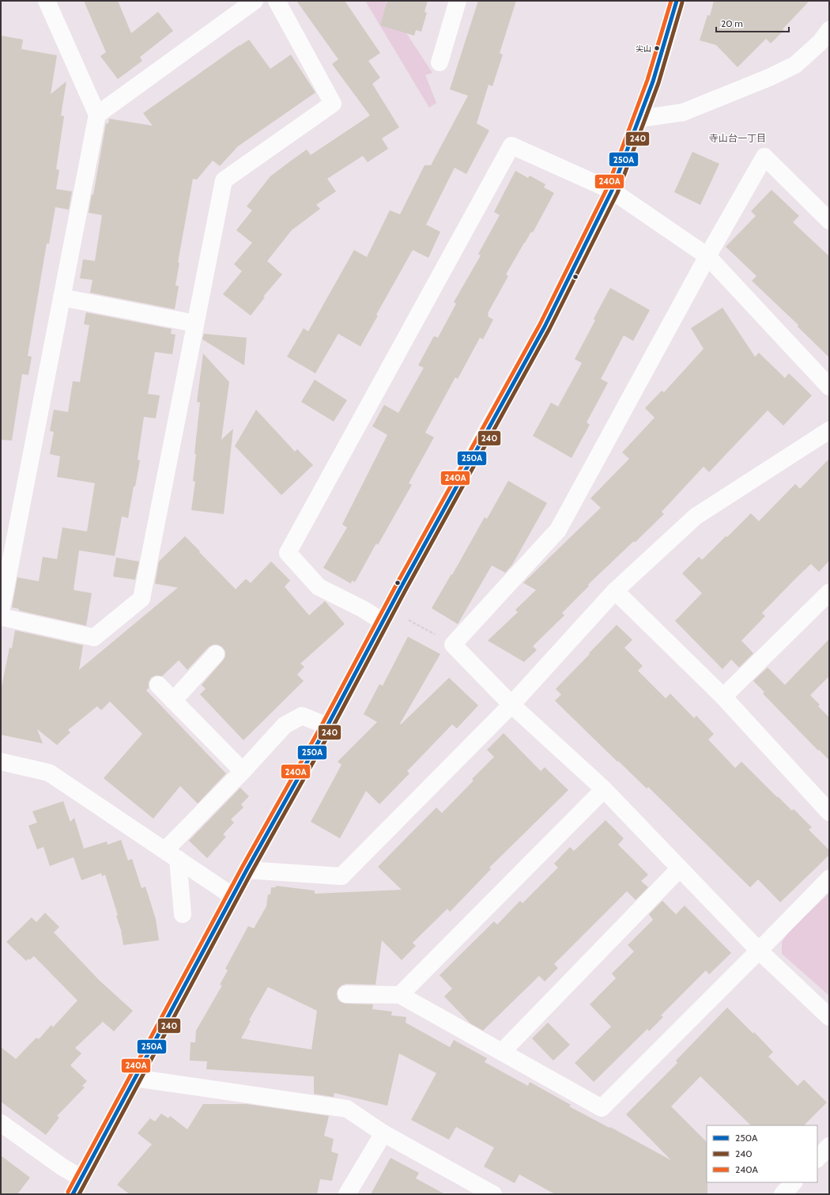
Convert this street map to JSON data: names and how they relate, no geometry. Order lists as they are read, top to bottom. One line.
{"districts":["寺山台一丁目"],"places":["尖山"],"lines":["transit line 250A","transit line 240A","transit line 240"],"legend":["250A","240","240A"],"scale_bar":"20 m"}
